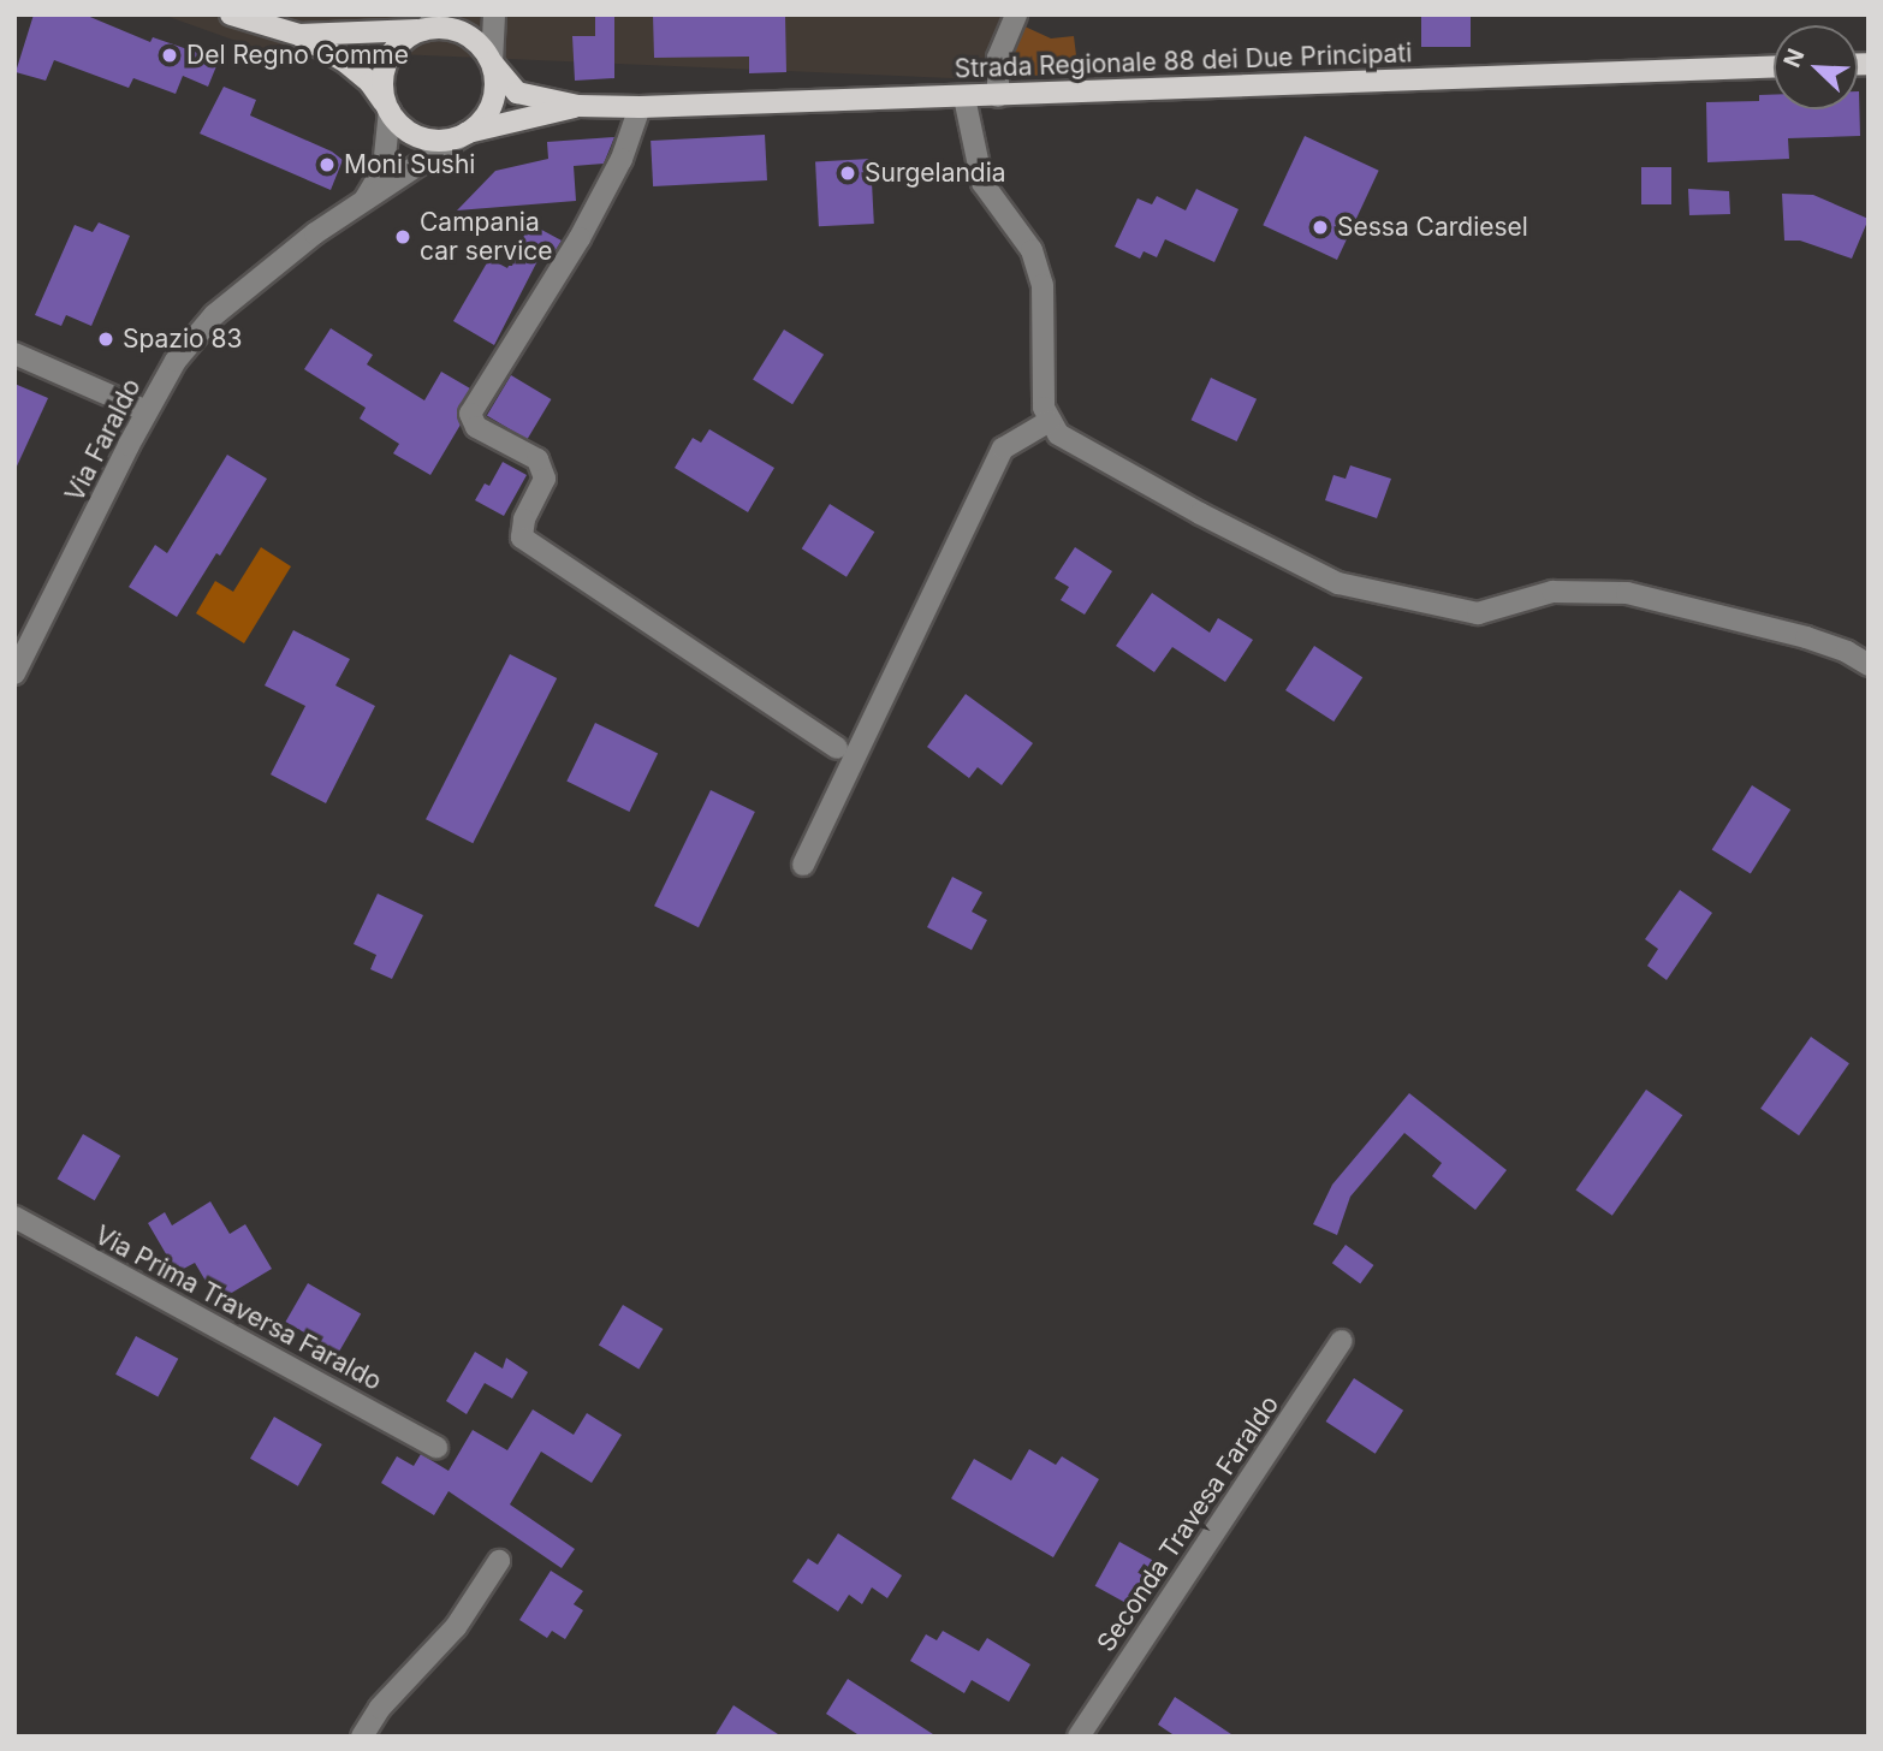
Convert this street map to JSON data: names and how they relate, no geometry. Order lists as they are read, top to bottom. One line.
{"streets":{"main road":["Strada Regionale 88 dei Due Principati"],"street":["Via Faraldo","Via Prima Traversa Faraldo","Seconda Travesa Faraldo"]},"crossings":[["Strada Regionale 88 dei Due Principati","Via Faraldo"]],"places":["Del Regno Gomme","Moni Sushi","Surgelandia","Sessa Cardiesel","Campania car service","Spazio 83"],"north":"top left"}
